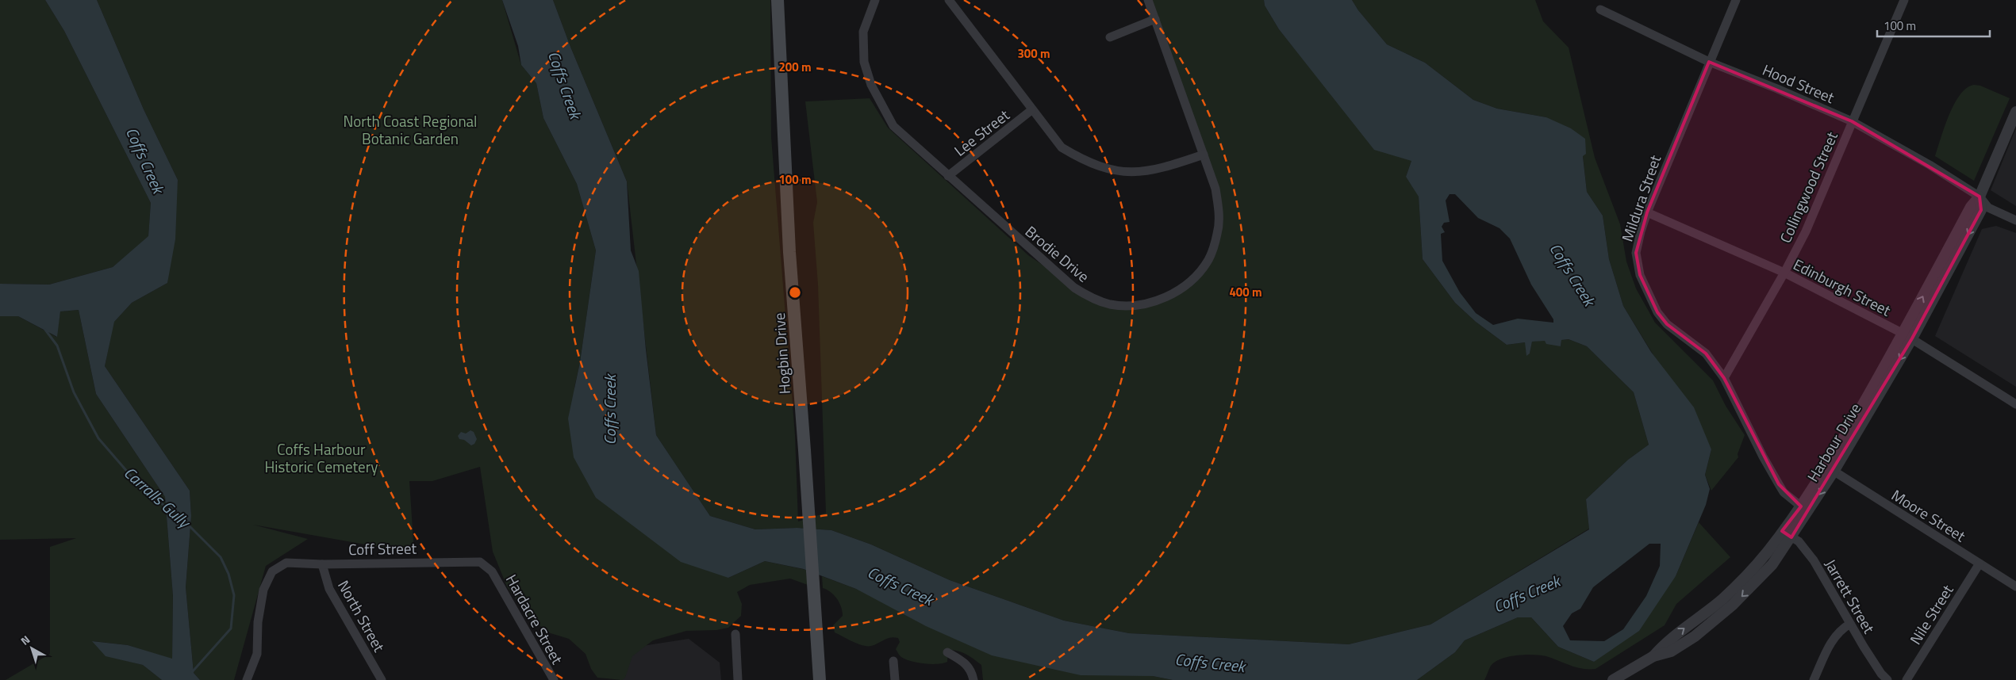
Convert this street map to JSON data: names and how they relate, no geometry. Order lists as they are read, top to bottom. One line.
{"streets":{"main road":["Hogbin Drive"],"street":["Hood Street","Lee Street","Collingwood Street","Mildura Street","Brodie Drive","Edinburgh Street","Harbour Drive","Moore Street","Coff Street","Jarrett Street","Nile Street","North Street","Hardacre Street"]},"crossings":[["Hood Street","Collingwood Street"],["Hood Street","Mildura Street"],["Hood Street","Harbour Drive"],["Lee Street","Brodie Drive"],["Collingwood Street","Mildura Street"],["Collingwood Street","Edinburgh Street"],["Mildura Street","Edinburgh Street"],["Mildura Street","Harbour Drive"],["Edinburgh Street","Harbour Drive"],["Harbour Drive","Moore Street"],["Harbour Drive","Jarrett Street"],["Moore Street","Nile Street"],["Coff Street","North Street"],["Coff Street","Hardacre Street"]],"water":["Coffs Creek","Carralls Gully"],"parks":["North Coast Regional Botanic Garden","Coffs Harbour Historic Cemetery"],"scale_bar":"100 m","north":"top left","rings":["300 m","200 m","100 m","400 m"]}
